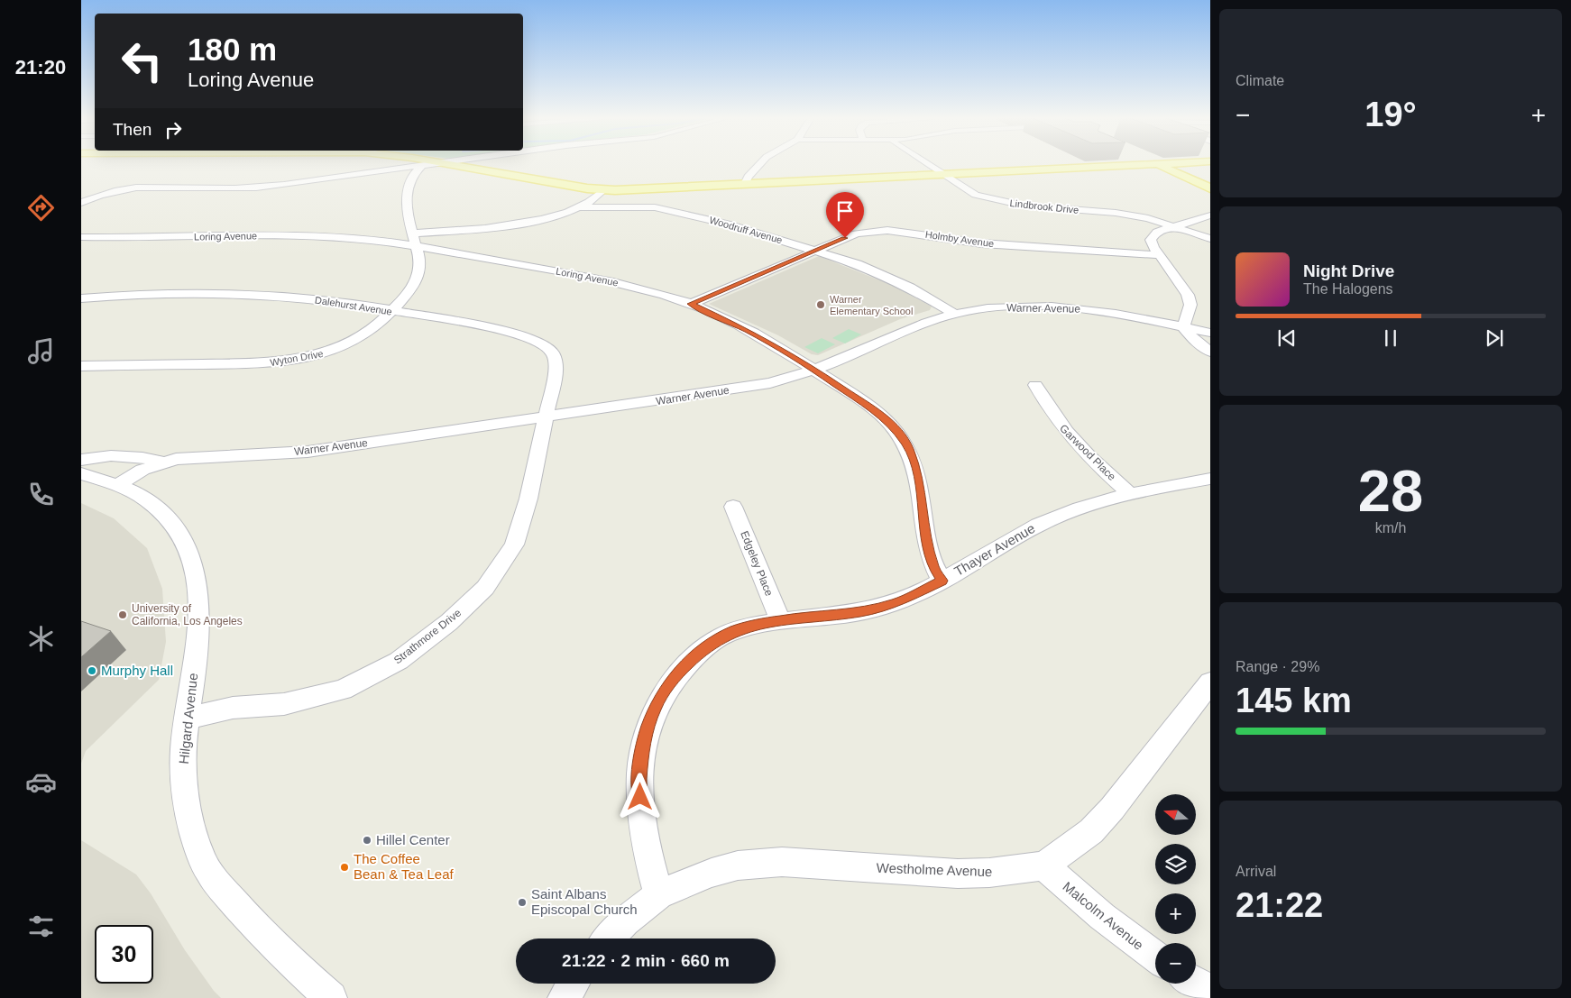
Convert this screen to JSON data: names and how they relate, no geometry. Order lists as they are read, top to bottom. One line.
{"streets":{"street":["Lindbrook Drive","Woodruff Avenue","Loring Avenue","Holmby Avenue","Dalehurst Avenue","Warner Avenue","Wyton Drive","Garwood Place","Thayer Avenue","Edgeley Place","Strathmore Drive","Hilgard Avenue","Westholme Avenue","Malcolm Avenue"]},"crossings":[["Woodruff Avenue","Loring Avenue"],["Woodruff Avenue","Holmby Avenue"],["Woodruff Avenue","Warner Avenue"],["Woodruff Avenue","Wyton Drive"],["Loring Avenue","Holmby Avenue"],["Loring Avenue","Warner Avenue"],["Loring Avenue","Wyton Drive"],["Loring Avenue","Thayer Avenue"],["Dalehurst Avenue","Warner Avenue"],["Dalehurst Avenue","Wyton Drive"],["Dalehurst Avenue","Strathmore Drive"],["Warner Avenue","Strathmore Drive"],["Warner Avenue","Hilgard Avenue"],["Garwood Place","Thayer Avenue"],["Thayer Avenue","Edgeley Place"],["Thayer Avenue","Westholme Avenue"],["Strathmore Drive","Hilgard Avenue"],["Westholme Avenue","Malcolm Avenue"]],"places":["Warner Elementary School","University of California, Los Angeles","Murphy Hall","Hillel Center","The Coffee Bean & Tea Leaf","Saint Albans Episcopal Church"],"north":"left","page":{"tabs":"21:20","tile":["Climate",["28","km/h"],["Range · 29%","145 km"],["Arrival","21:22"]],"turn":["180 m","Loring Avenue"],"heat":["−","19°","+"],"then":"Then","song":["Night Drive","The Halogens"],"map_buttons":["+","−"],"limit":"30","trip":"21:22 · 2 min · 660 m"}}
